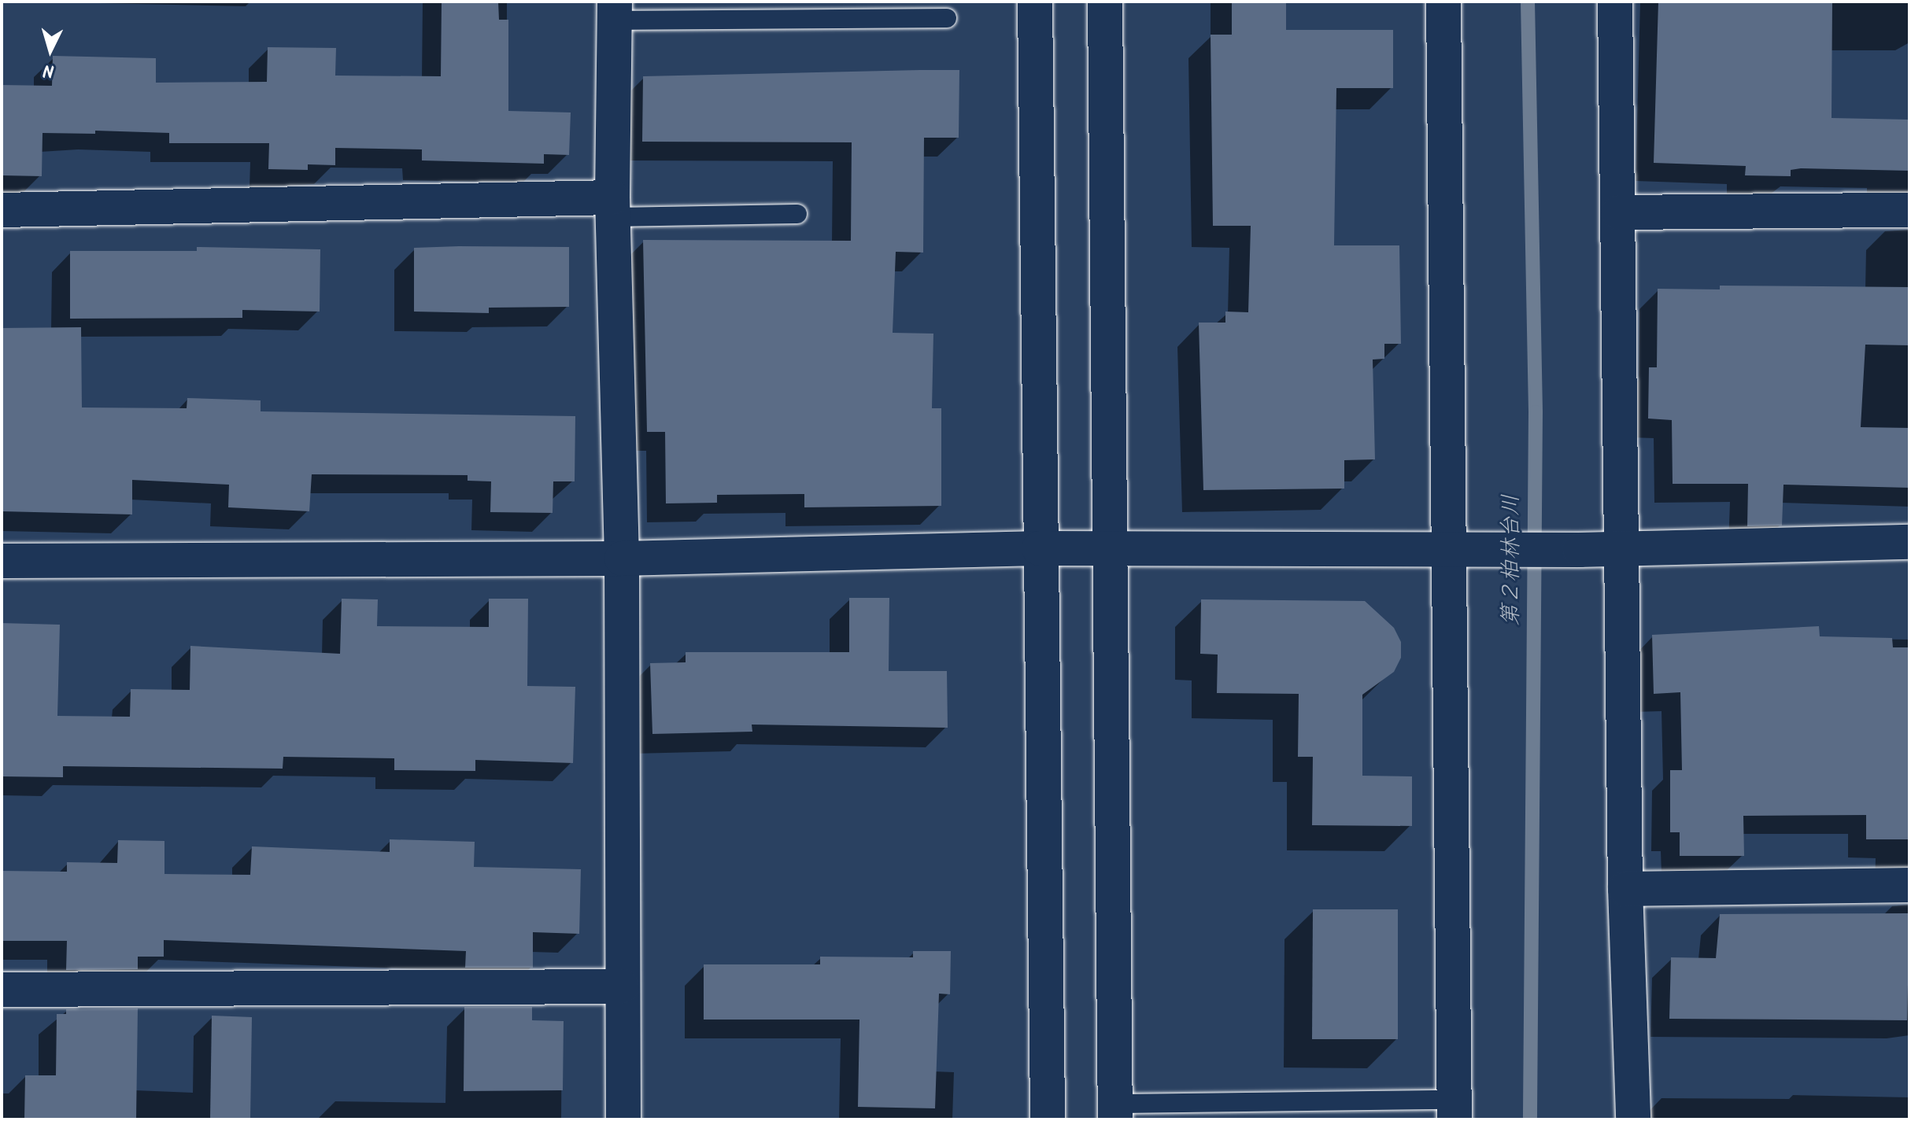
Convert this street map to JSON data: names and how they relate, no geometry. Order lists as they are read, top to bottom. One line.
{"water":["第２柏林台川"],"north":"bottom"}
